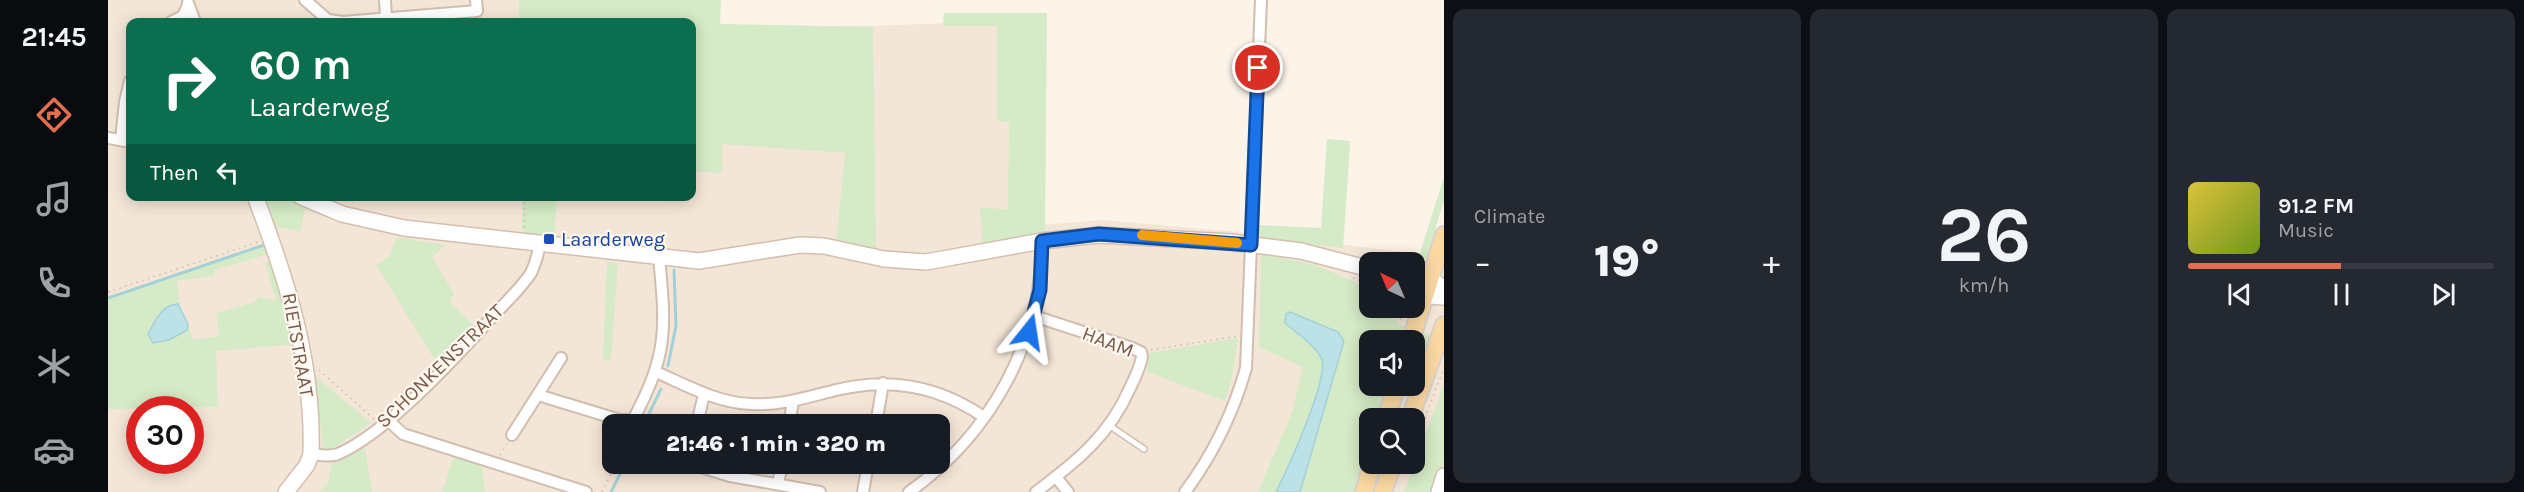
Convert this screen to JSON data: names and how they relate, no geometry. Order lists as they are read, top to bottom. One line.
{"streets":{"street":["HAAM","RIETSTRAAT","SCHONKENSTRAAT"]},"crossings":[["RIETSTRAAT","SCHONKENSTRAAT"]],"places":{"transit":["Laarderweg"]},"north":"top left","page":{"tabs":"21:45","tile":["Climate",["26","km/h"]],"turn":["60 m","Laarderweg"],"then":"Then","song":["91.2 FM","Music"],"heat":["−","19°","+"],"limit":"30","trip":"21:46 · 1 min · 320 m"}}
